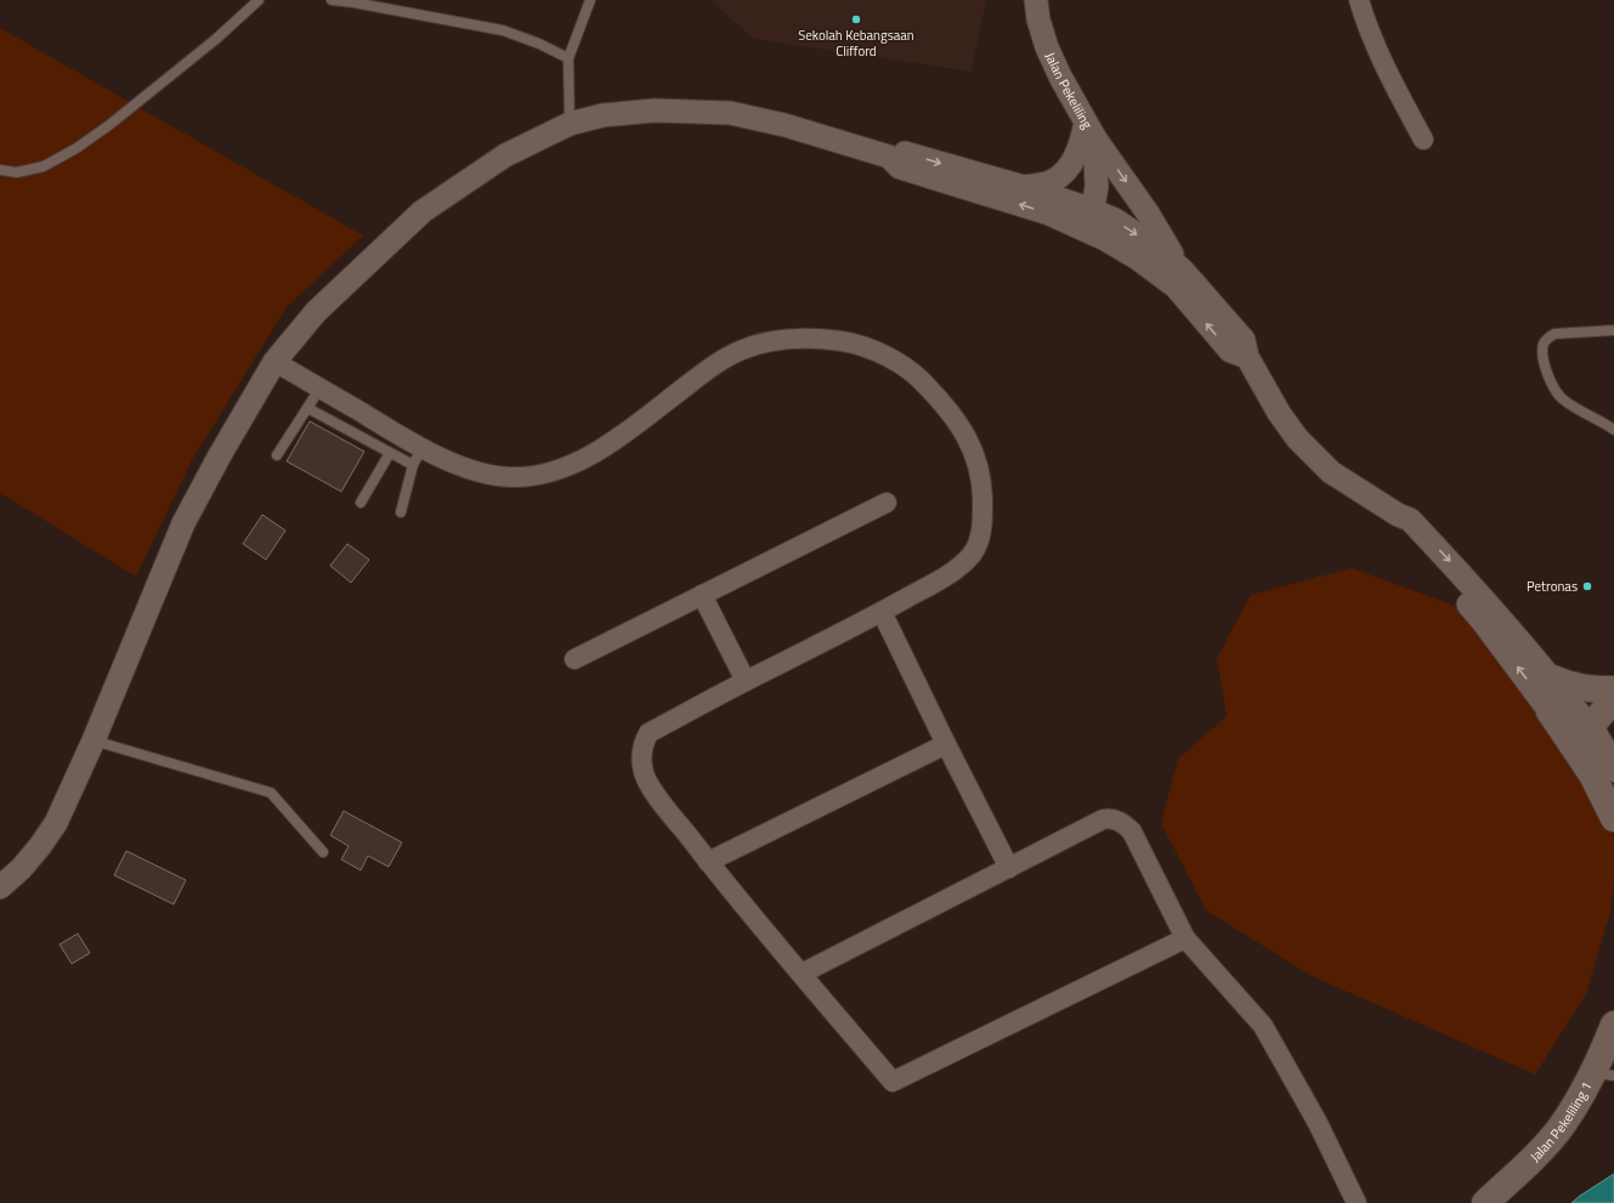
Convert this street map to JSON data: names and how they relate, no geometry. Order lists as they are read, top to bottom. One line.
{"streets":{"main road":["Jalan Pekeliling 1"],"street":["Jalan Pekeliling"]},"places":["Sekolah Kebangsaan Clifford","Petronas"]}
